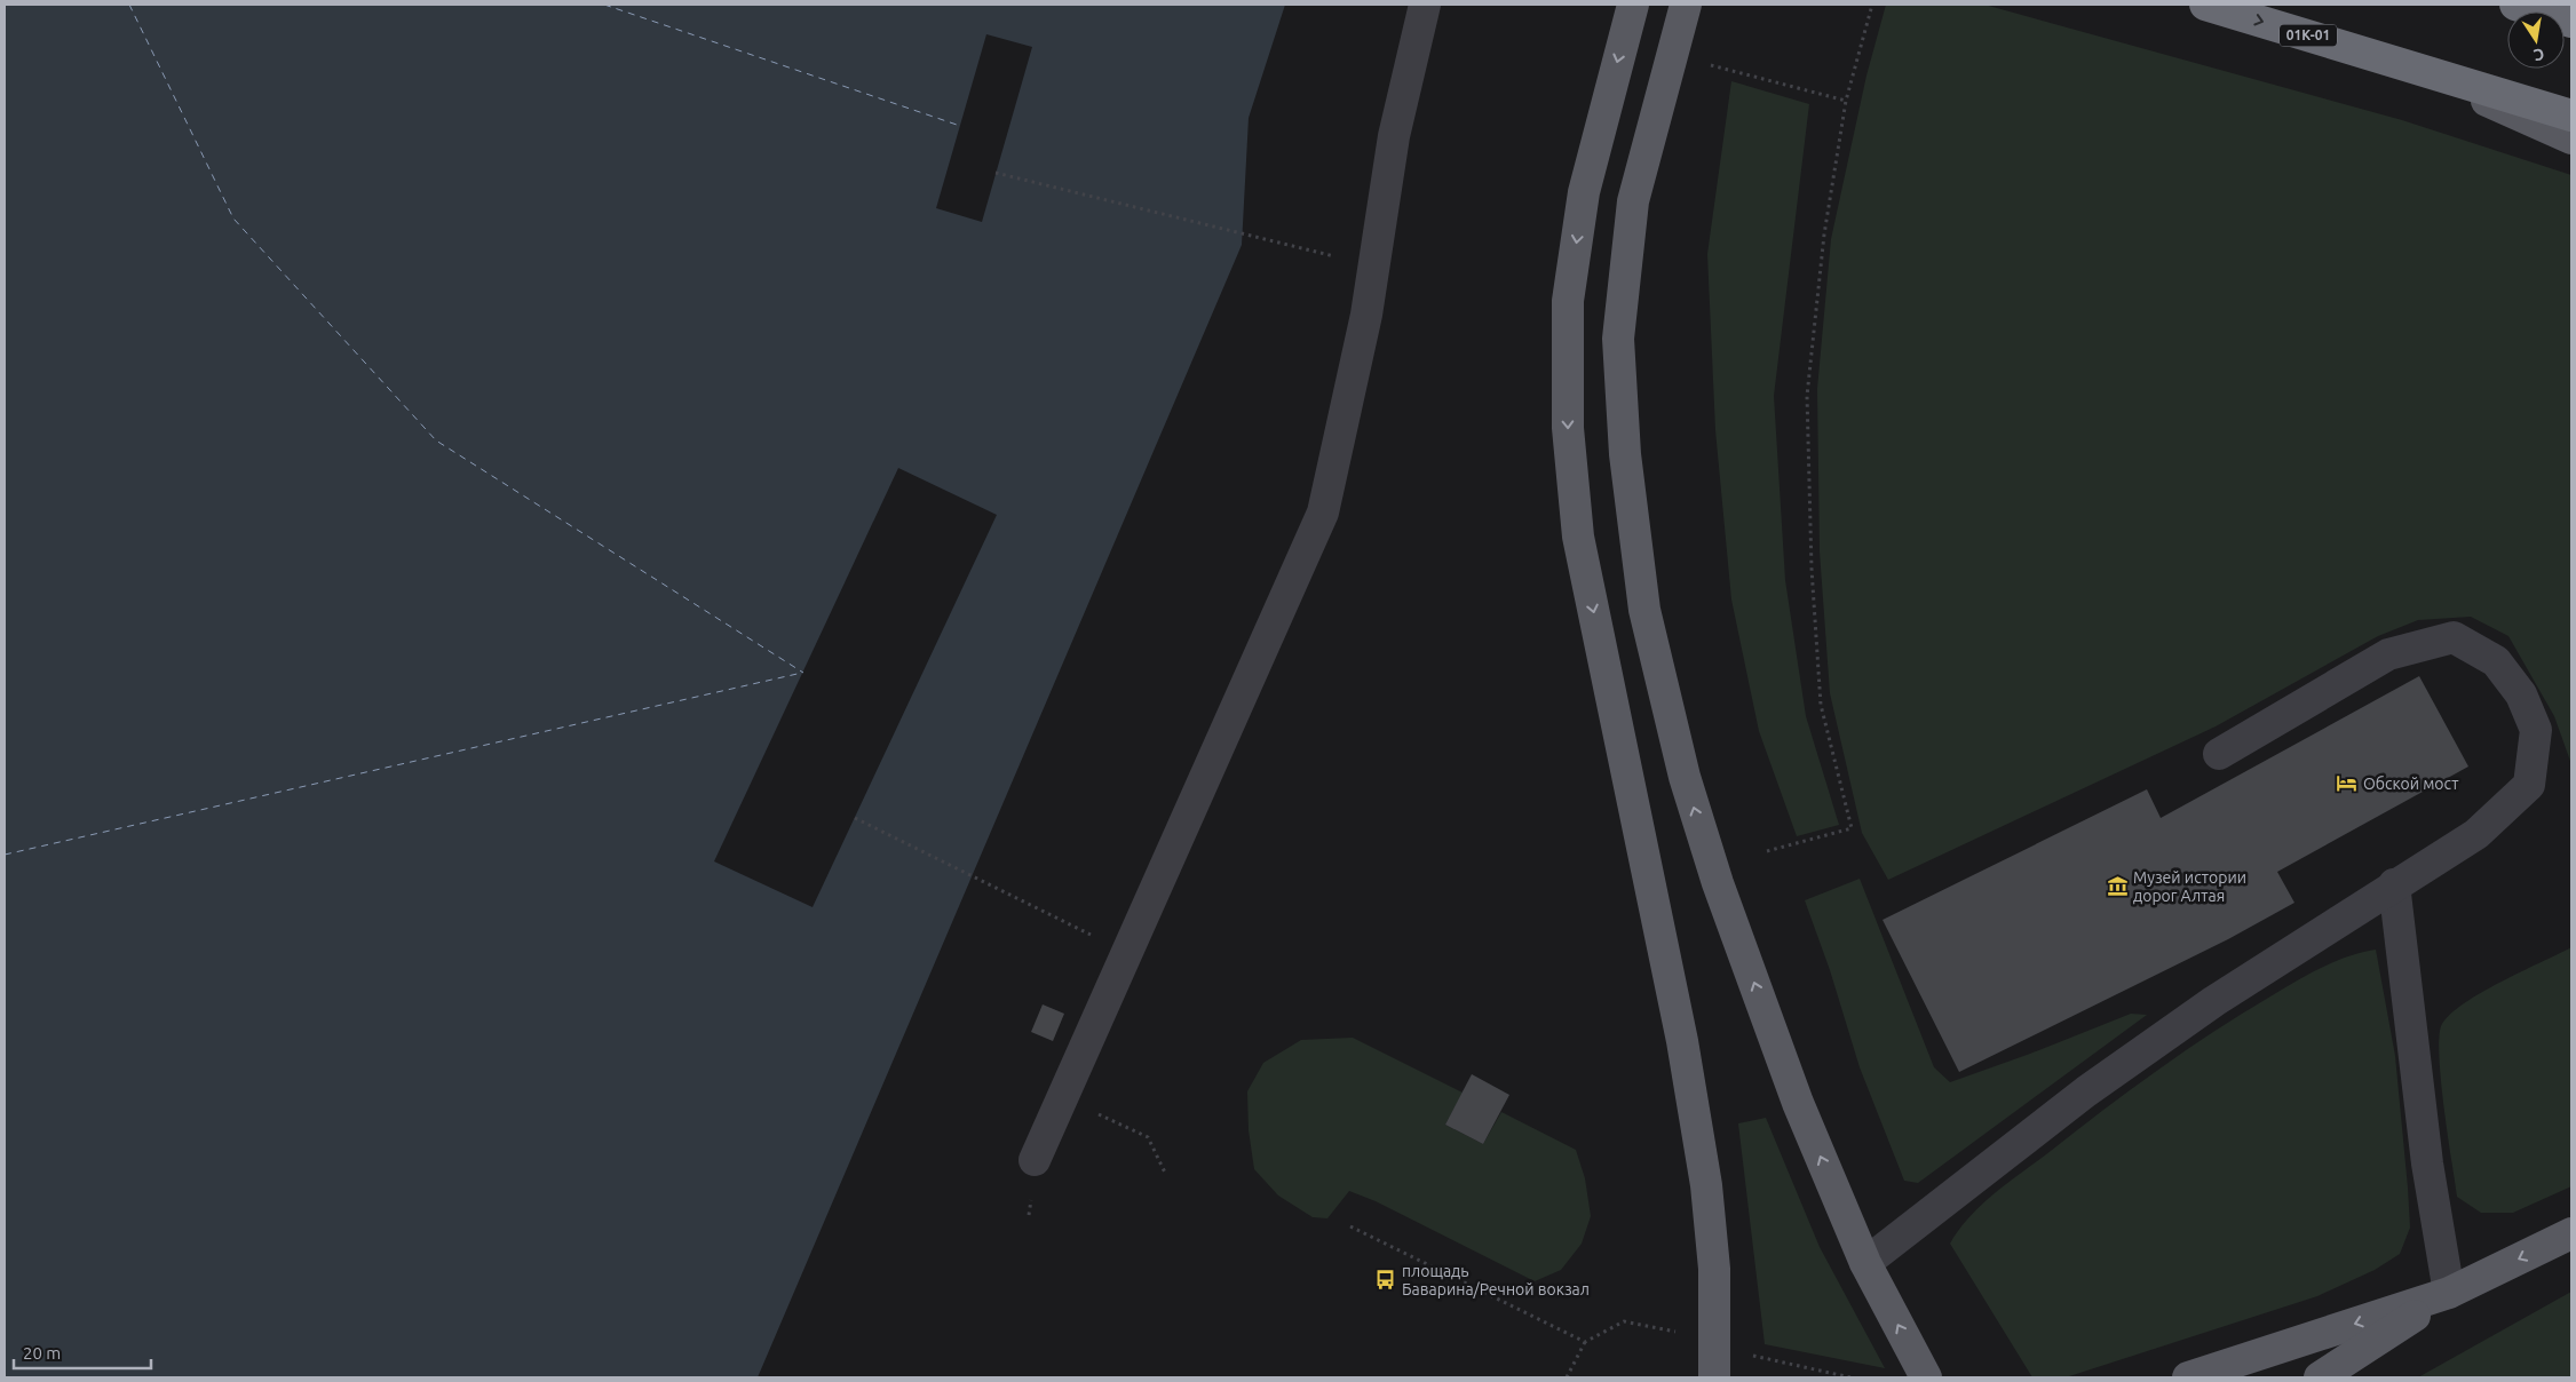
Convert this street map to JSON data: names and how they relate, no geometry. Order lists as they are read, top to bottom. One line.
{"streets":{"highway":["01К-01"]},"places":{"hotel":["Обской мост"],"museum":["Музей истории дорог Алтая"],"bus stop":["площадь Баварина/Речной вокзал"]},"scale_bar":"20 m","north":"bottom"}
